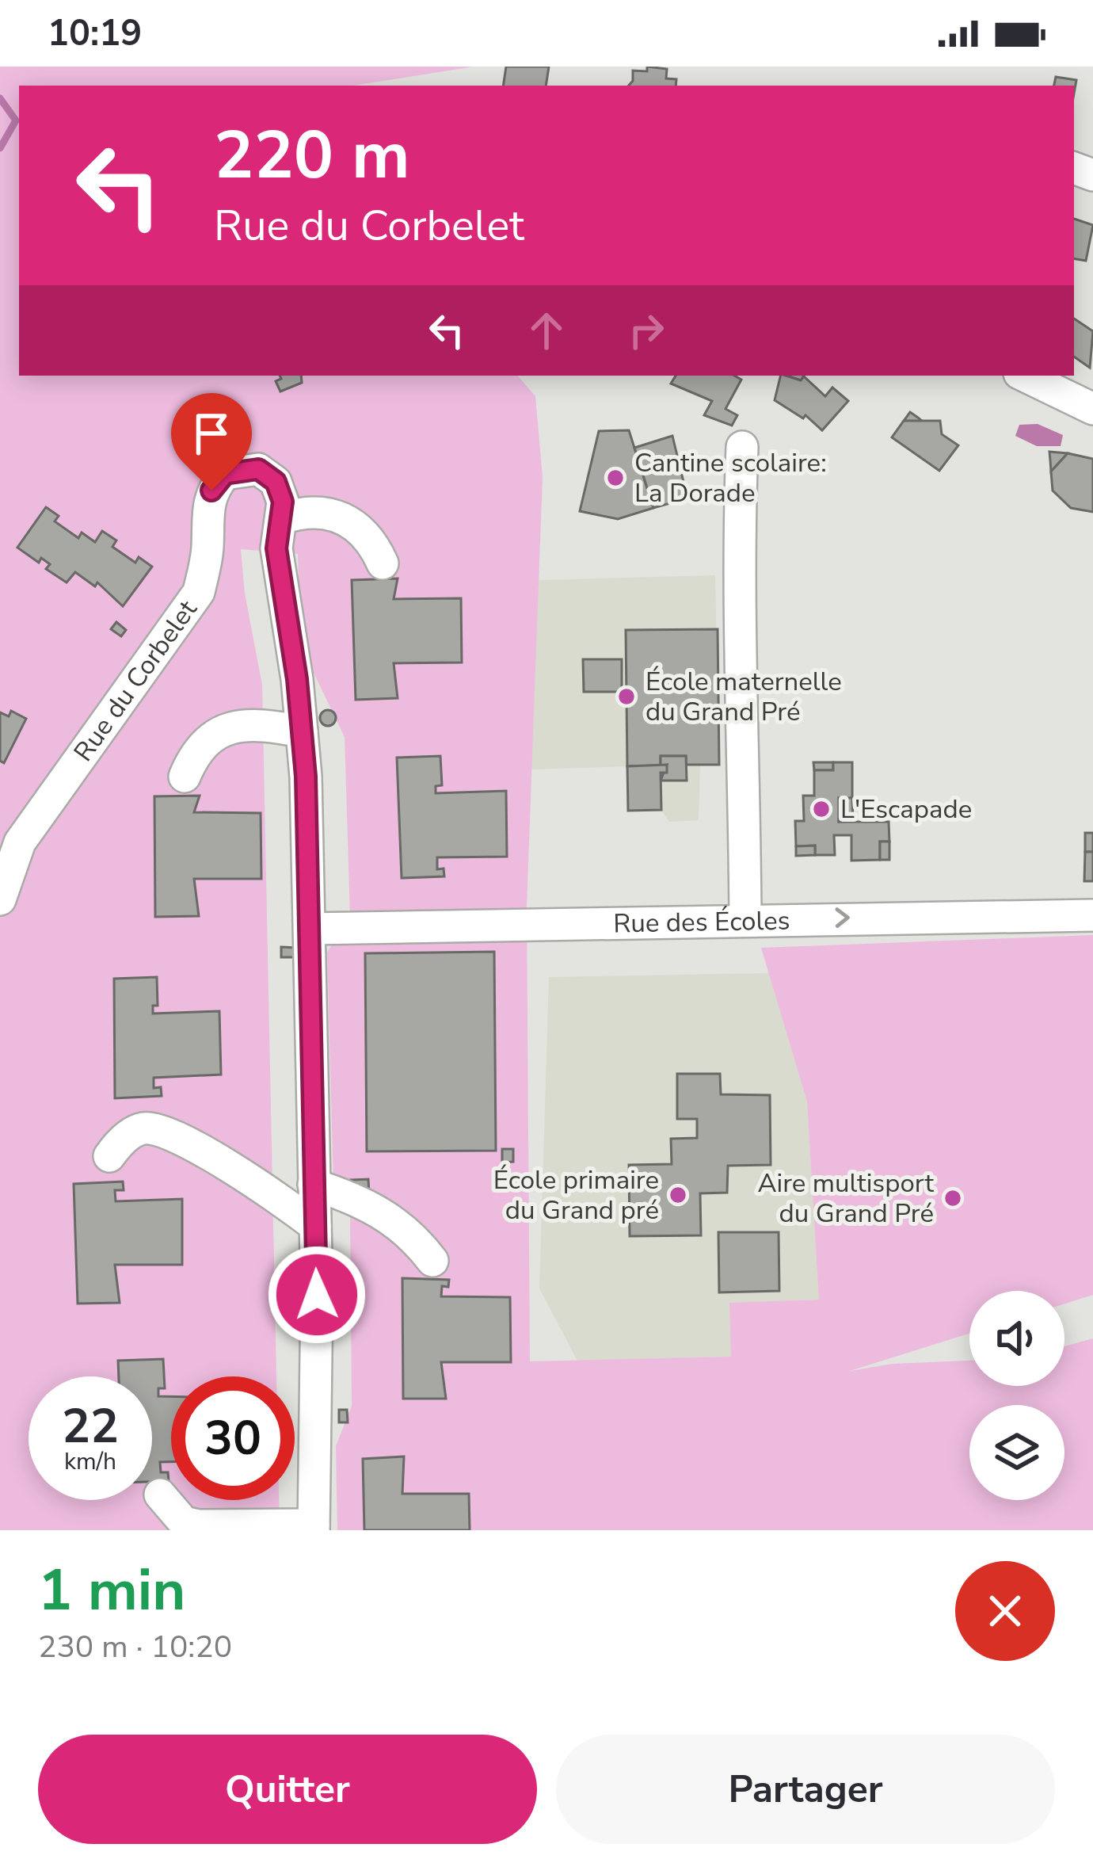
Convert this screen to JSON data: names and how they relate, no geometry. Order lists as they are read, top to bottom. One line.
{"streets":{"street":["Rue du Corbelet","Rue des Écoles"]},"crossings":[["Rue du Corbelet","Rue des Écoles"]],"one_way":["Rue des Écoles"],"places":["Cantine scolaire: La Dorade","École maternelle du Grand Pré","L'Escapade","École primaire du Grand pré","Aire multisport du Grand Pré"],"page":{"status":"10:19","turn":["220 m","Rue du Corbelet"],"speed":"22 km/h","limit":"30","heading":["1 min","230 m · 10:20"],"buttons":["Quitter","Partager"]}}
